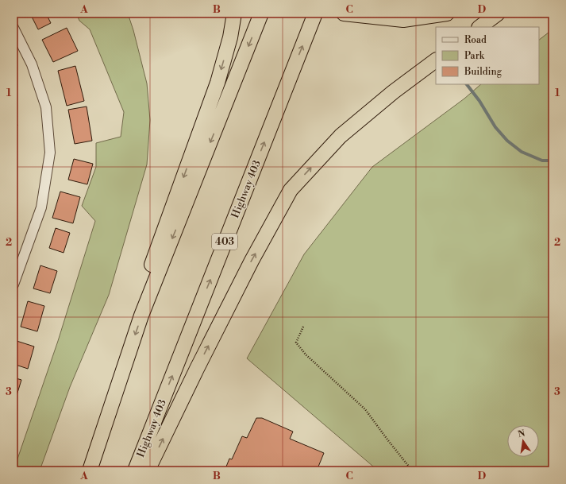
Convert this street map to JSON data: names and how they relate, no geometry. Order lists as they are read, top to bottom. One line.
{"streets":{"highway":["Highway 403","403"]},"legend":["Road","Park","Building"],"north":"top","grid":{"columns":["A","B","C","D"],"rows":["1","2","3"]}}
